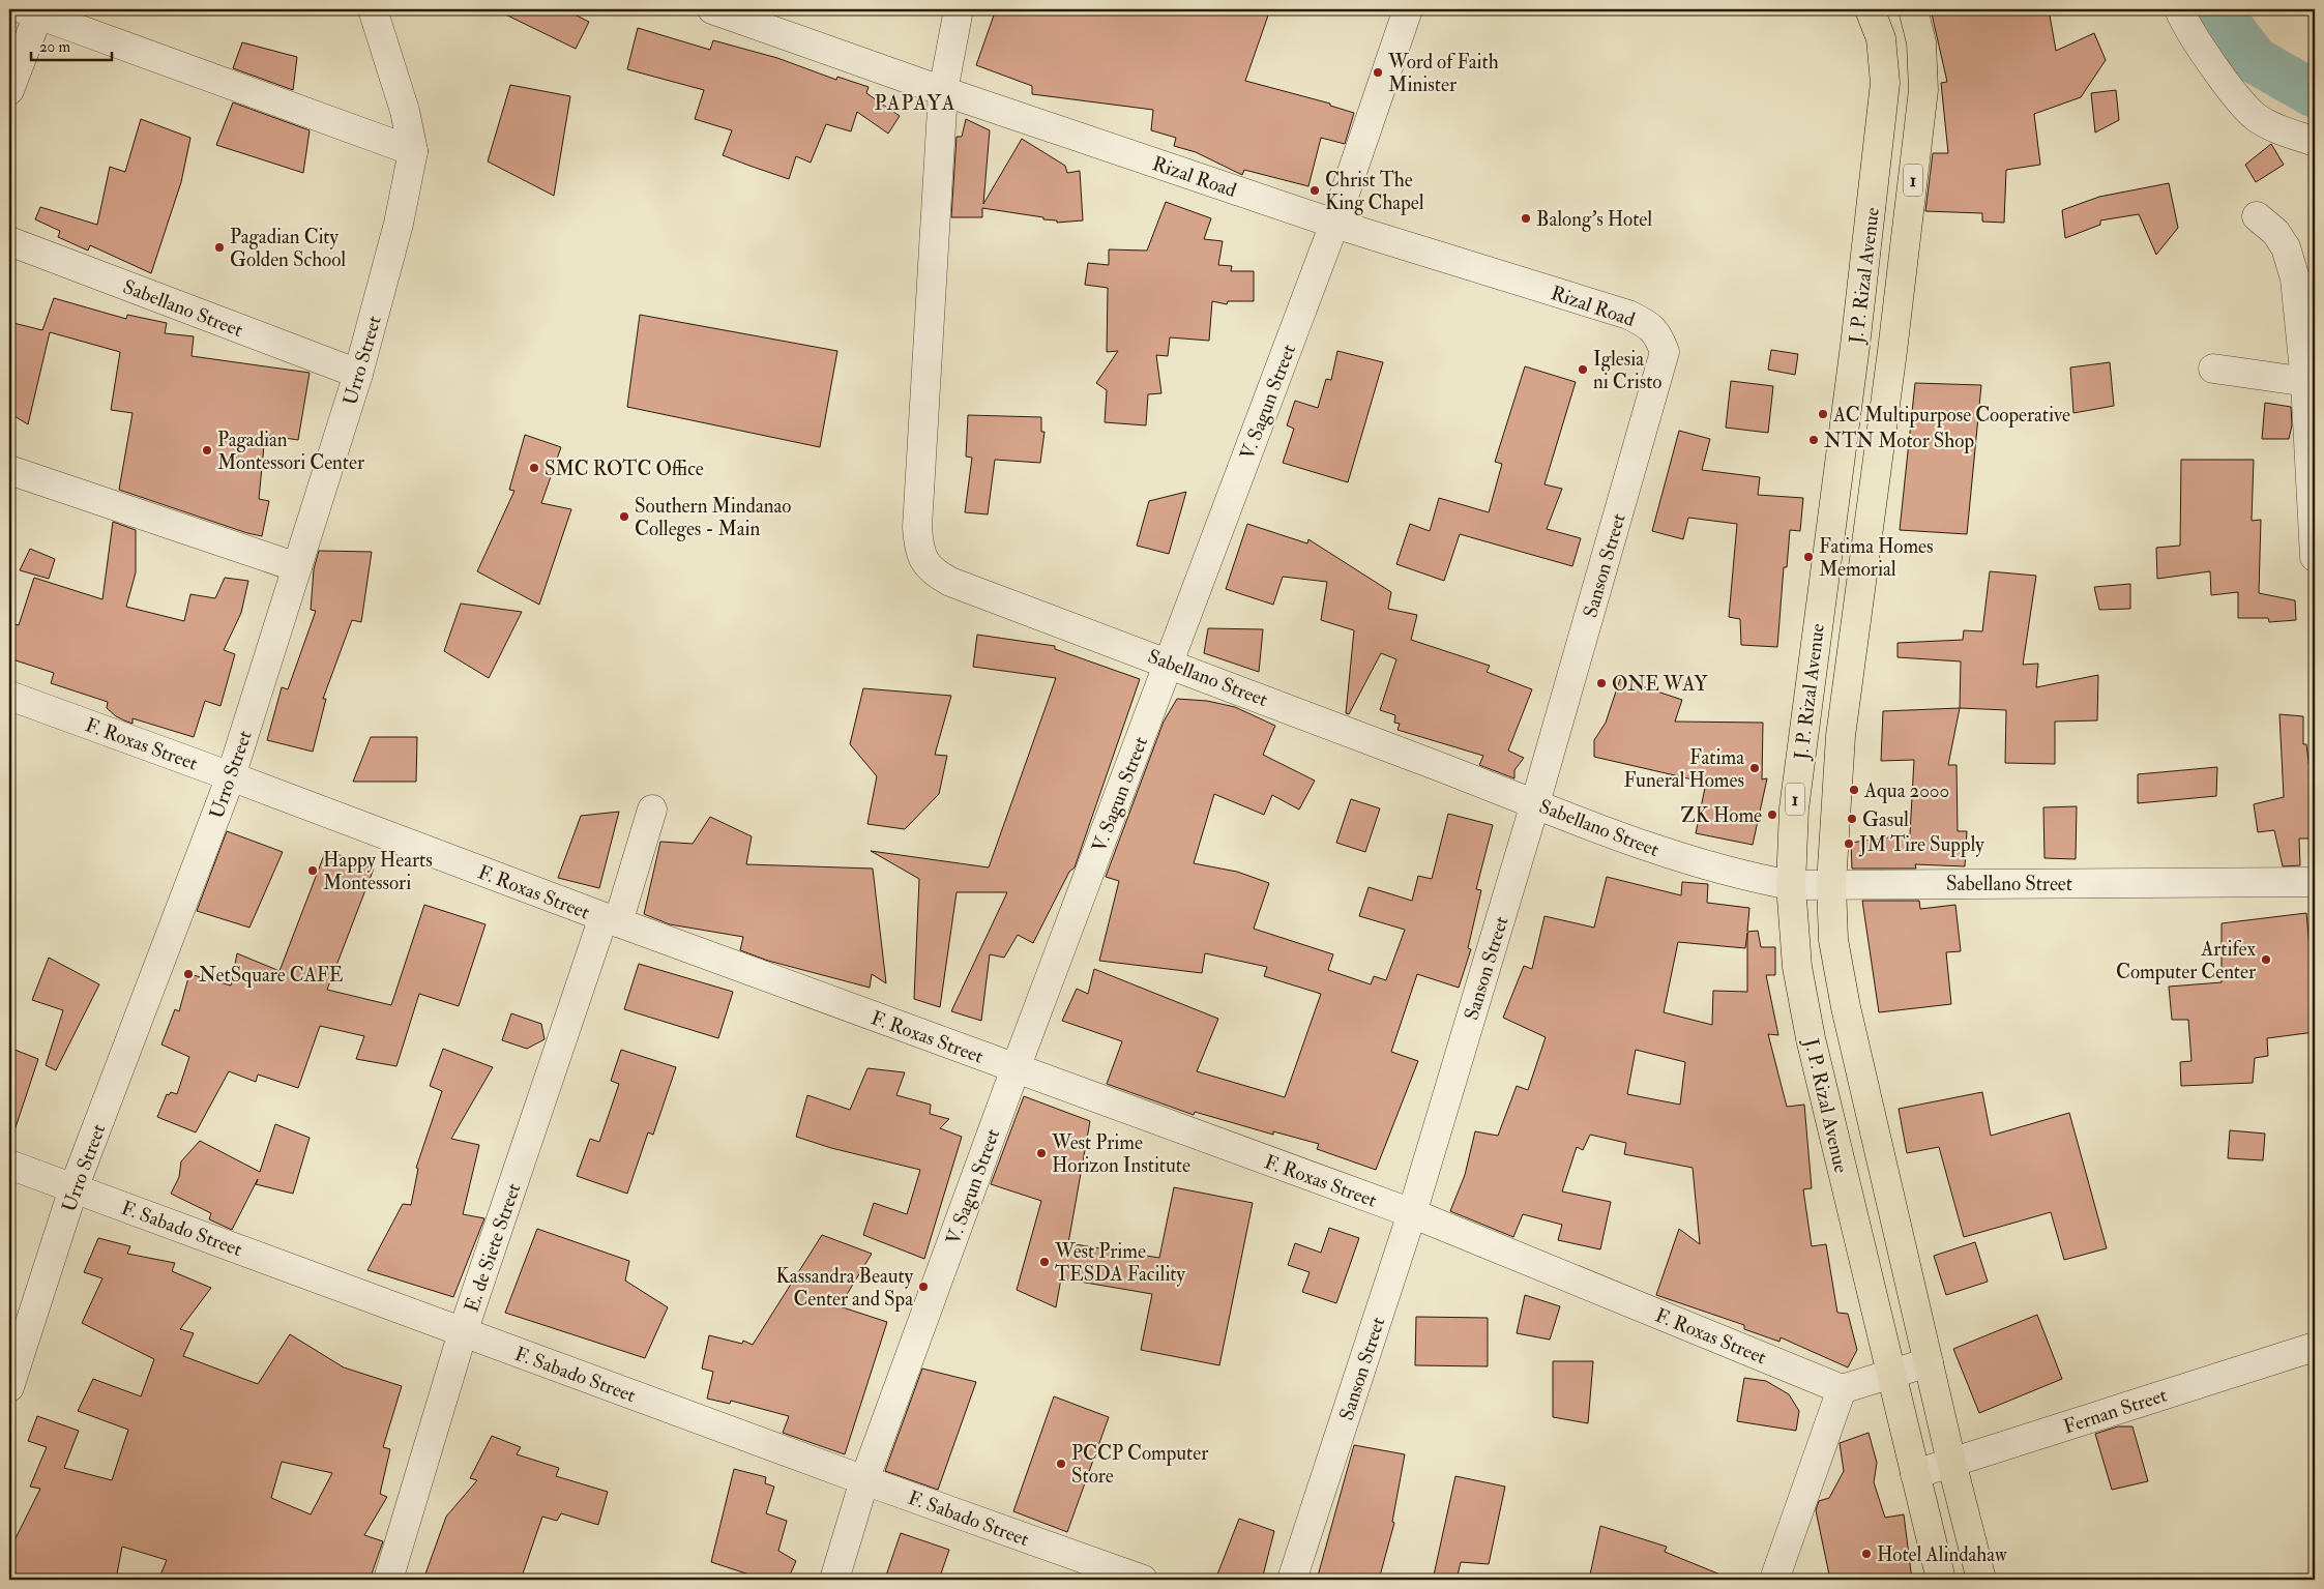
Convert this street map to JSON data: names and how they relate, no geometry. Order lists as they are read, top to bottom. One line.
{"streets":{"main road":["1","J. P. Rizal Avenue"],"street":["Rizal Road","Sabellano Street","Urro Street","V. Sagun Street","Sanson Street","F. Roxas Street","F. Sabado Street","E. de Siete Street","Fernan Street"]},"crossings":[["Rizal Road","Sabellano Street"],["Rizal Road","V. Sagun Street"],["Rizal Road","Sanson Street"],["J. P. Rizal Avenue","Sabellano Street"],["J. P. Rizal Avenue","Fernan Street"],["Sabellano Street","Urro Street"],["Sabellano Street","V. Sagun Street"],["Sabellano Street","Sanson Street"],["Urro Street","F. Roxas Street"],["Urro Street","F. Sabado Street"],["V. Sagun Street","F. Roxas Street"],["V. Sagun Street","F. Sabado Street"],["Sanson Street","F. Roxas Street"],["F. Roxas Street","E. de Siete Street"],["F. Sabado Street","E. de Siete Street"]],"districts":["PAPAYA"],"places":["Word of Faith Minister","Christ The King Chapel","Balong's Hotel","Pagadian City Golden School","Iglesia ni Cristo","AC Multipurpose Cooperative","NTN Motor Shop","Pagadian Montessori Center","SMC ROTC Office","Southern Mindanao Colleges - Main","Fatima Homes Memorial","ONE WAY","Fatima Funeral Homes","Aqua 2000","ZK Home","Gasul","JM Tire Supply","Happy Hearts Montessori","Artifex Computer Center","NetSquare CAFE","West Prime Horizon Institute","West Prime TESDA Facility","Kassandra Beauty Center and Spa","PCCP Computer Store","Hotel Alindahaw"],"scale_bar":"20 m"}
